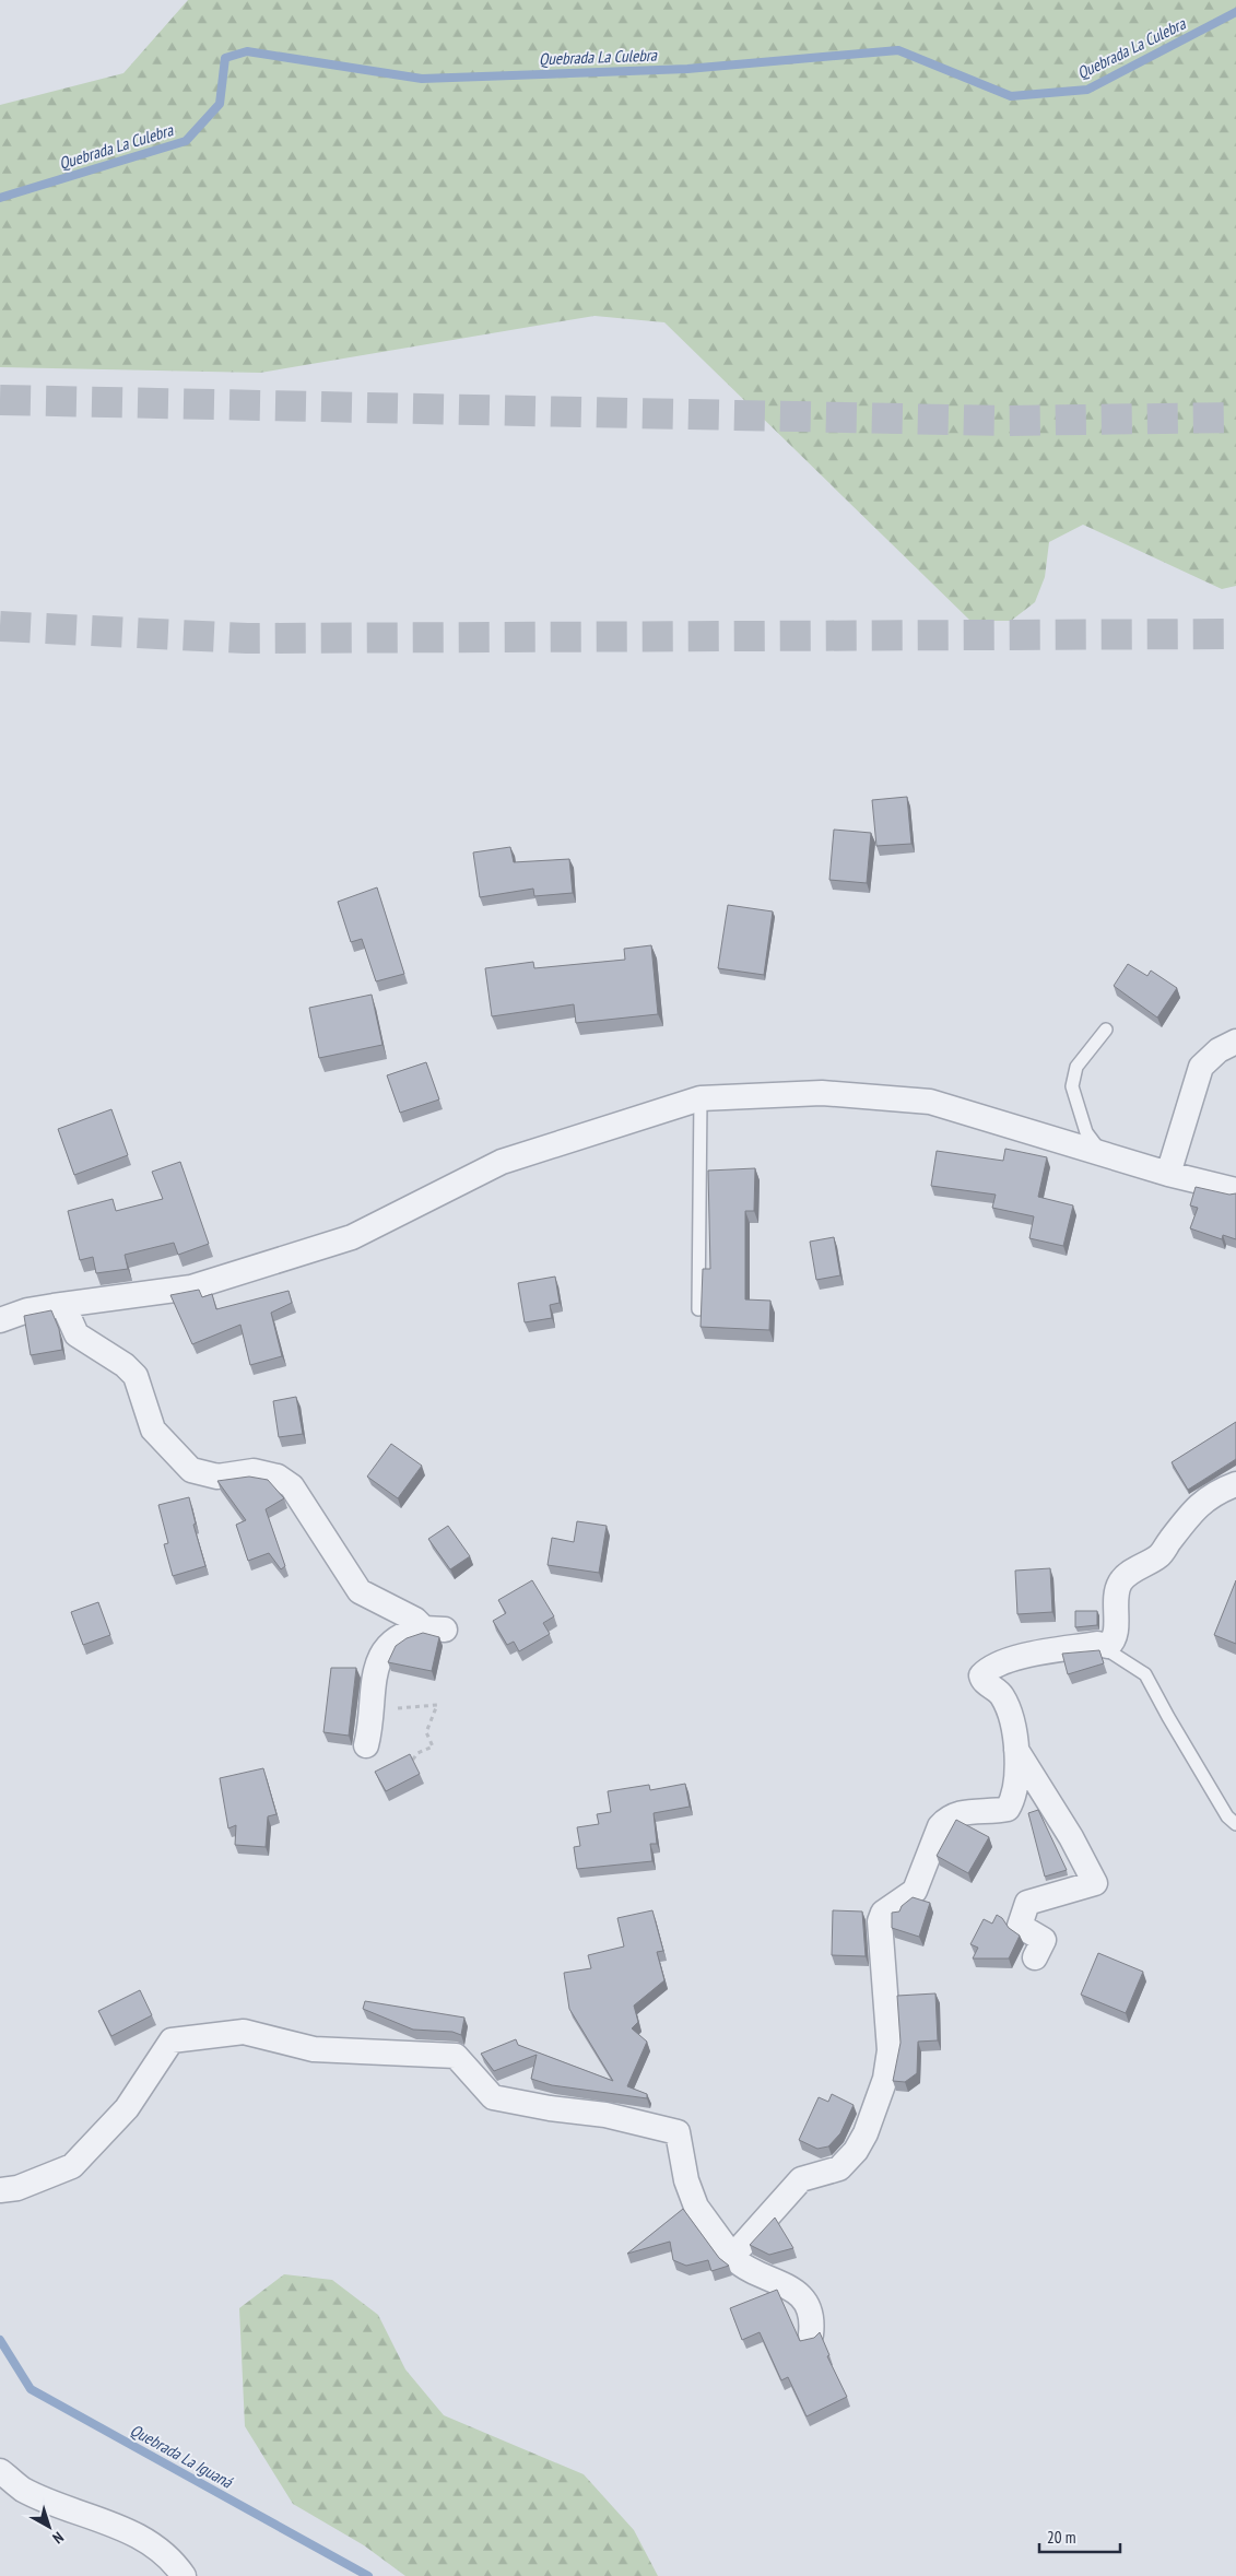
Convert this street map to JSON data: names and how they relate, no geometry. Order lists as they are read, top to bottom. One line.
{"water":["Quebrada La Culebra","Quebrada La Iguaná"],"scale_bar":"20 m","north":"bottom right"}
